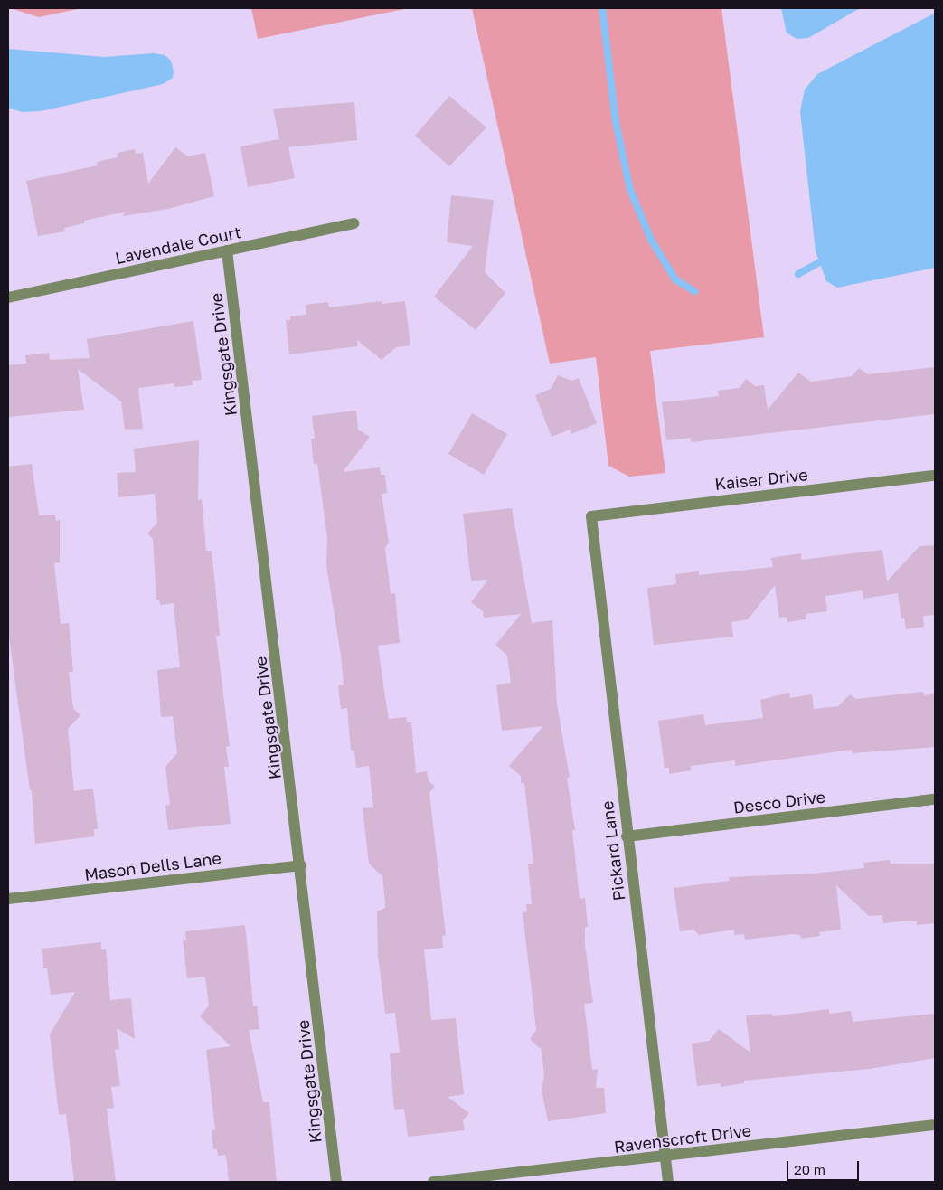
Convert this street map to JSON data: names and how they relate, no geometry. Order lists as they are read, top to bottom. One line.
{"streets":{"street":["Lavendale Court","Kingsgate Drive","Kaiser Drive","Desco Drive","Pickard Lane","Mason Dells Lane","Ravenscroft Drive"]},"crossings":[["Lavendale Court","Kingsgate Drive"],["Kingsgate Drive","Mason Dells Lane"],["Kaiser Drive","Pickard Lane"],["Desco Drive","Pickard Lane"],["Pickard Lane","Ravenscroft Drive"]],"scale_bar":"20 m"}
